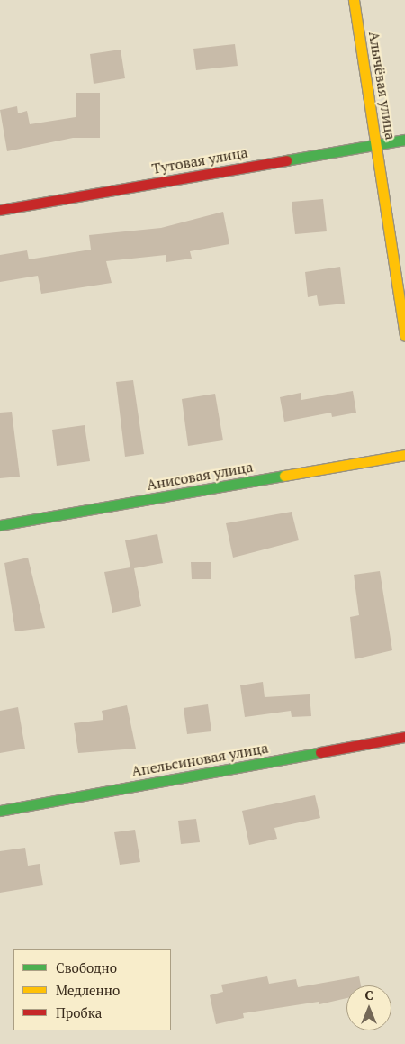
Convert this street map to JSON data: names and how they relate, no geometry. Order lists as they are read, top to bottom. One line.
{"streets":{"street":["Алычёвая улица","Тутовая улица","Анисовая улица","Апельсиновая улица"]},"crossings":[["Алычёвая улица","Тутовая улица"]],"legend":["Свободно","Медленно","Пробка"],"north":"top"}
